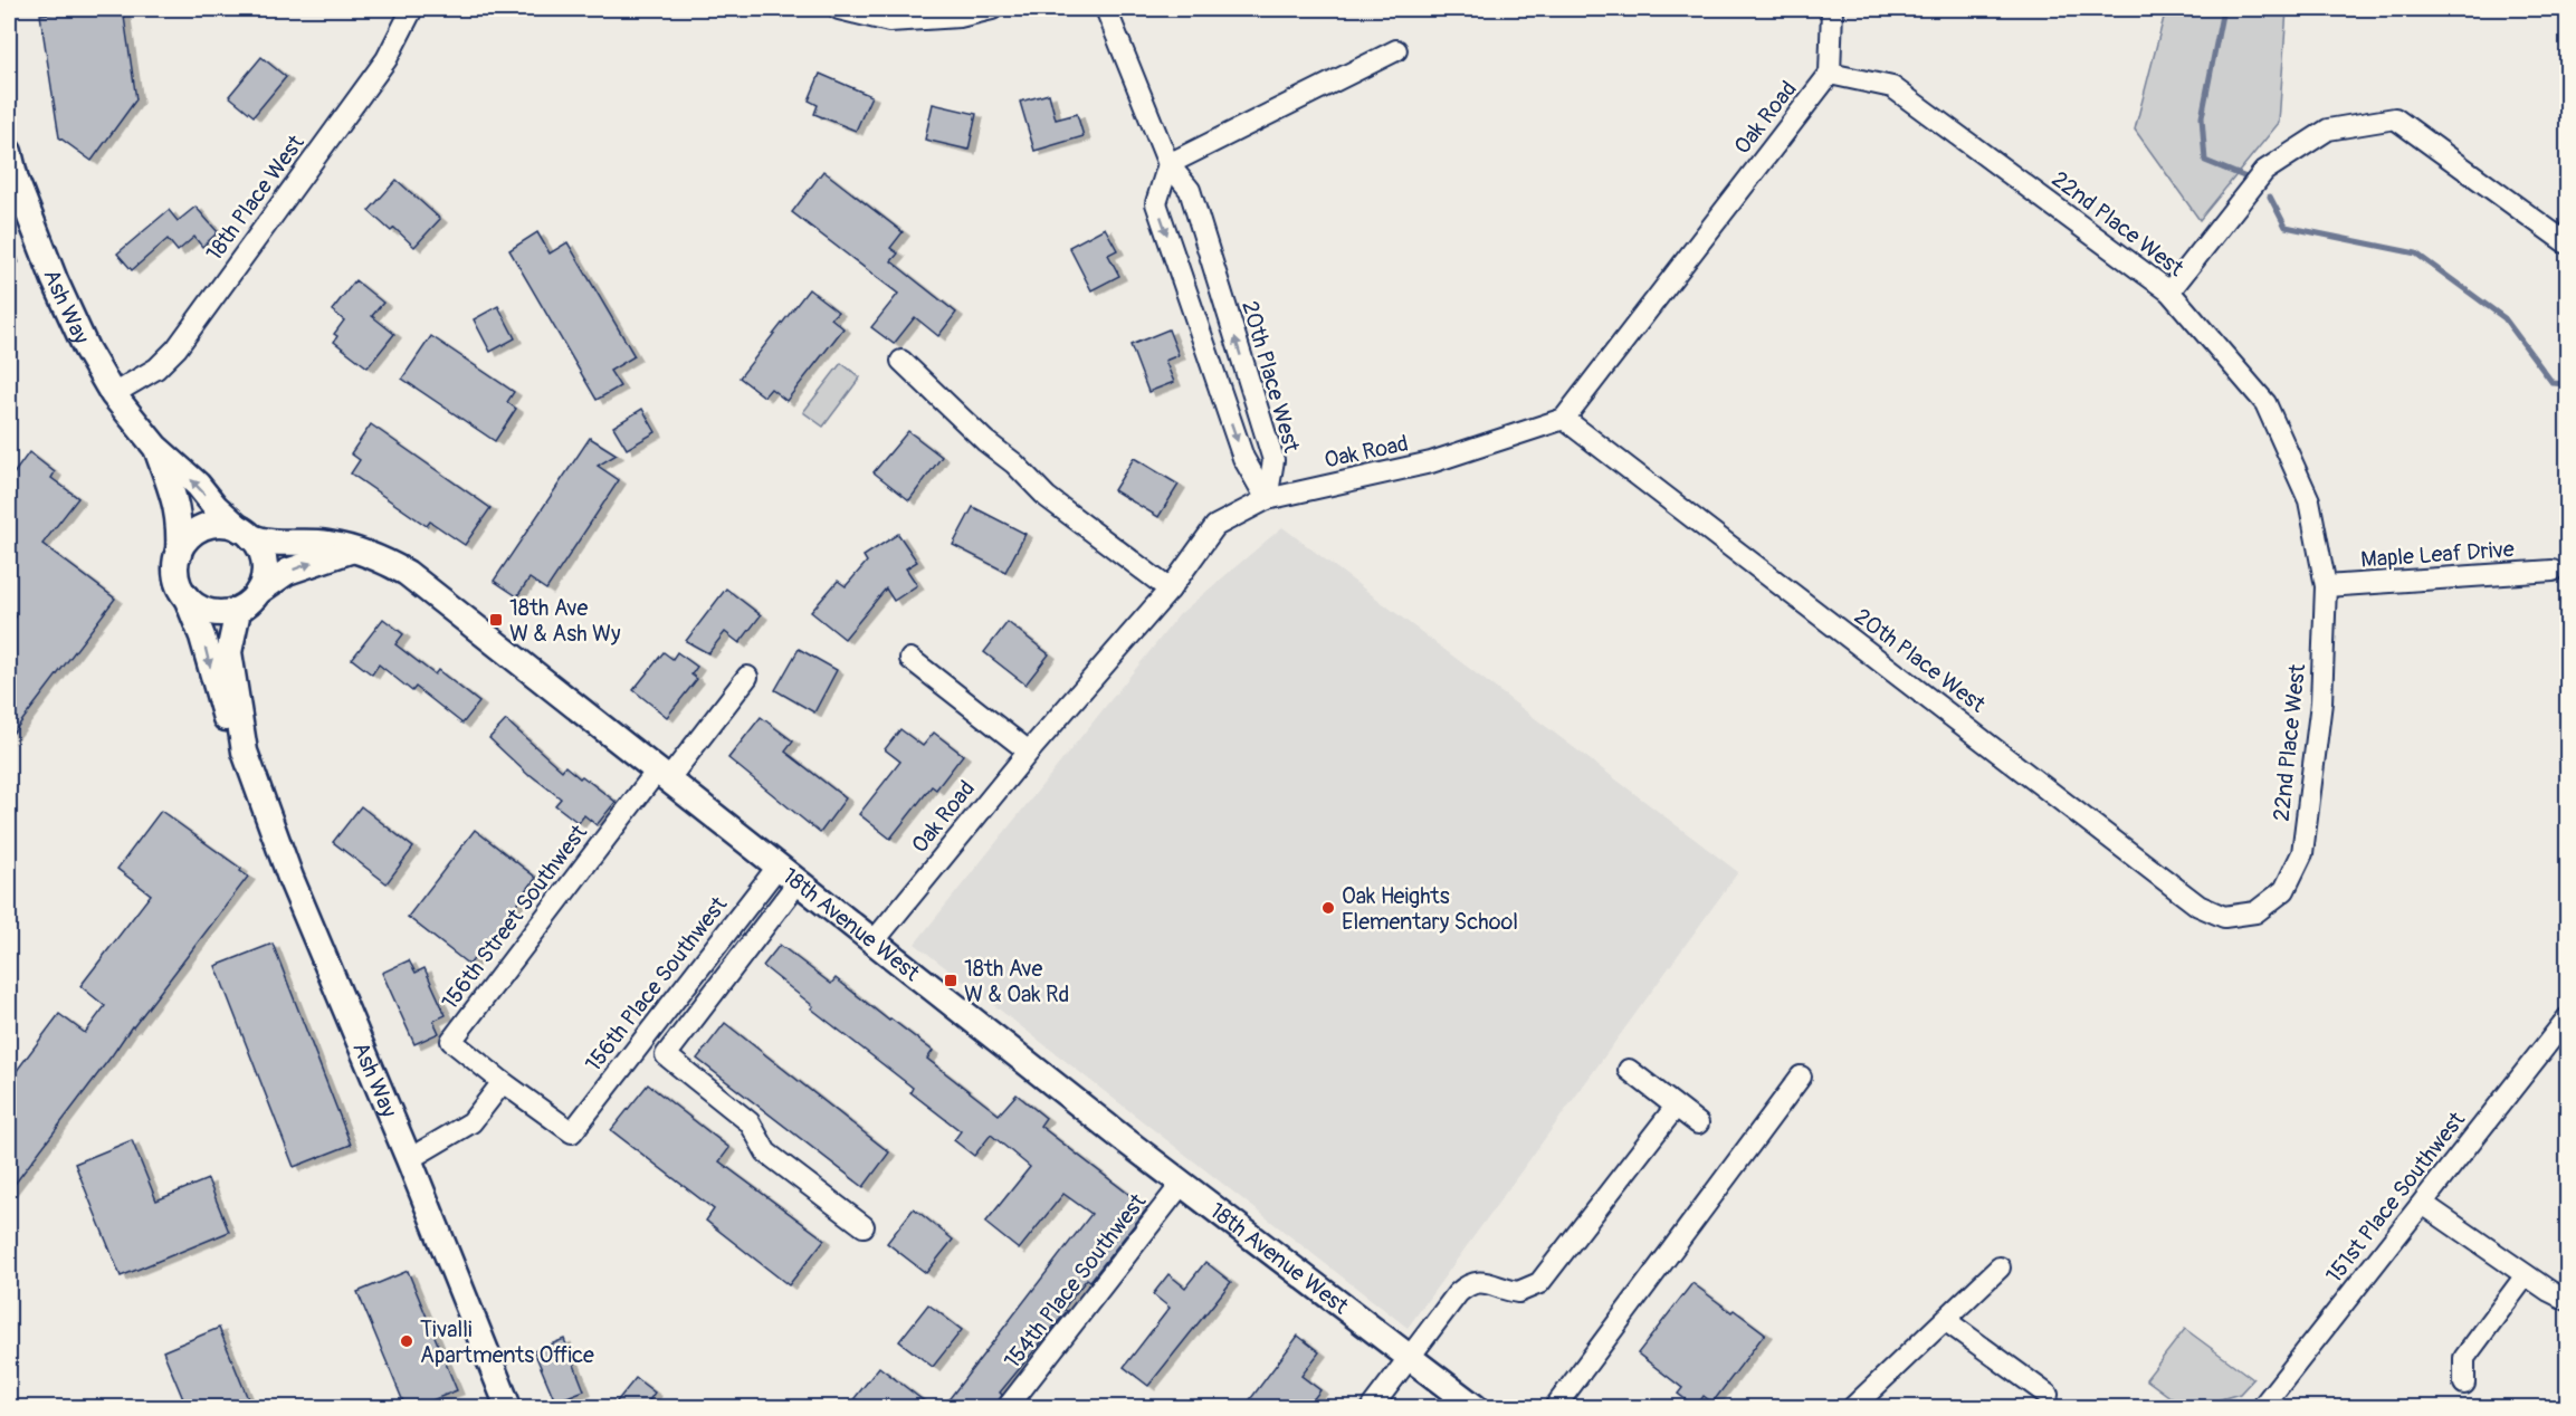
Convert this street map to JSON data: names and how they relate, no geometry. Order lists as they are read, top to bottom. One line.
{"streets":{"street":["Oak Road","18th Place West","22nd Place West","Ash Way","20th Place West","Maple Leaf Drive","156th Street Southwest","18th Avenue West","156th Place Southwest","151st Place Southwest","154th Place Southwest"]},"crossings":[["Oak Road","22nd Place West"],["Oak Road","20th Place West"],["Oak Road","18th Avenue West"],["18th Place West","Ash Way"],["22nd Place West","20th Place West"],["22nd Place West","Maple Leaf Drive"],["Ash Way","18th Avenue West"],["156th Street Southwest","18th Avenue West"],["156th Street Southwest","156th Place Southwest"],["18th Avenue West","156th Place Southwest"],["18th Avenue West","154th Place Southwest"]],"places":{"transit":["18th Ave W & Ash Wy","18th Ave W & Oak Rd"],"other":["Oak Heights Elementary School","Tivalli Apartments Office"]}}
